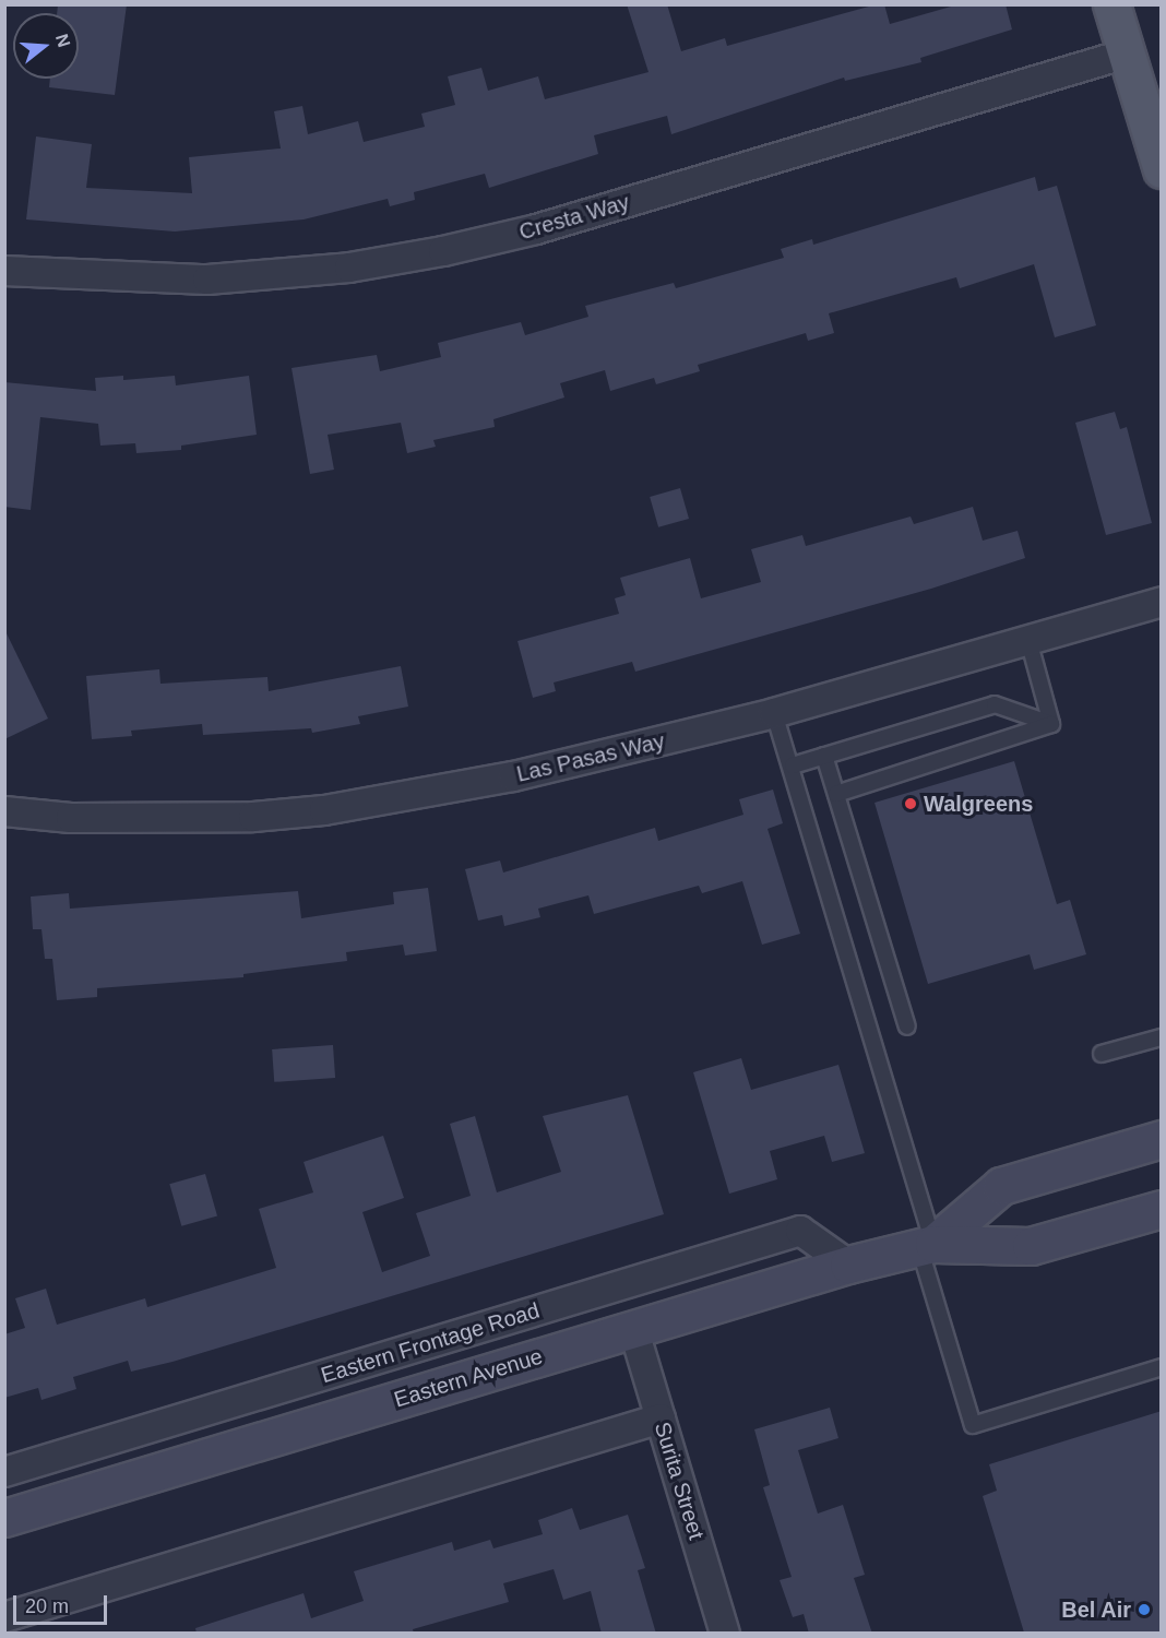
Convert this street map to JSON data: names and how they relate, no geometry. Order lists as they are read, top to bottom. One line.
{"streets":{"main road":["Eastern Avenue"],"street":["Cresta Way","Las Pasas Way","Eastern Frontage Road","Surita Street"]},"crossings":[["Eastern Frontage Road","Eastern Avenue"],["Eastern Avenue","Surita Street"]],"places":["Walgreens","Bel Air"],"scale_bar":"20 m","north":"right"}
